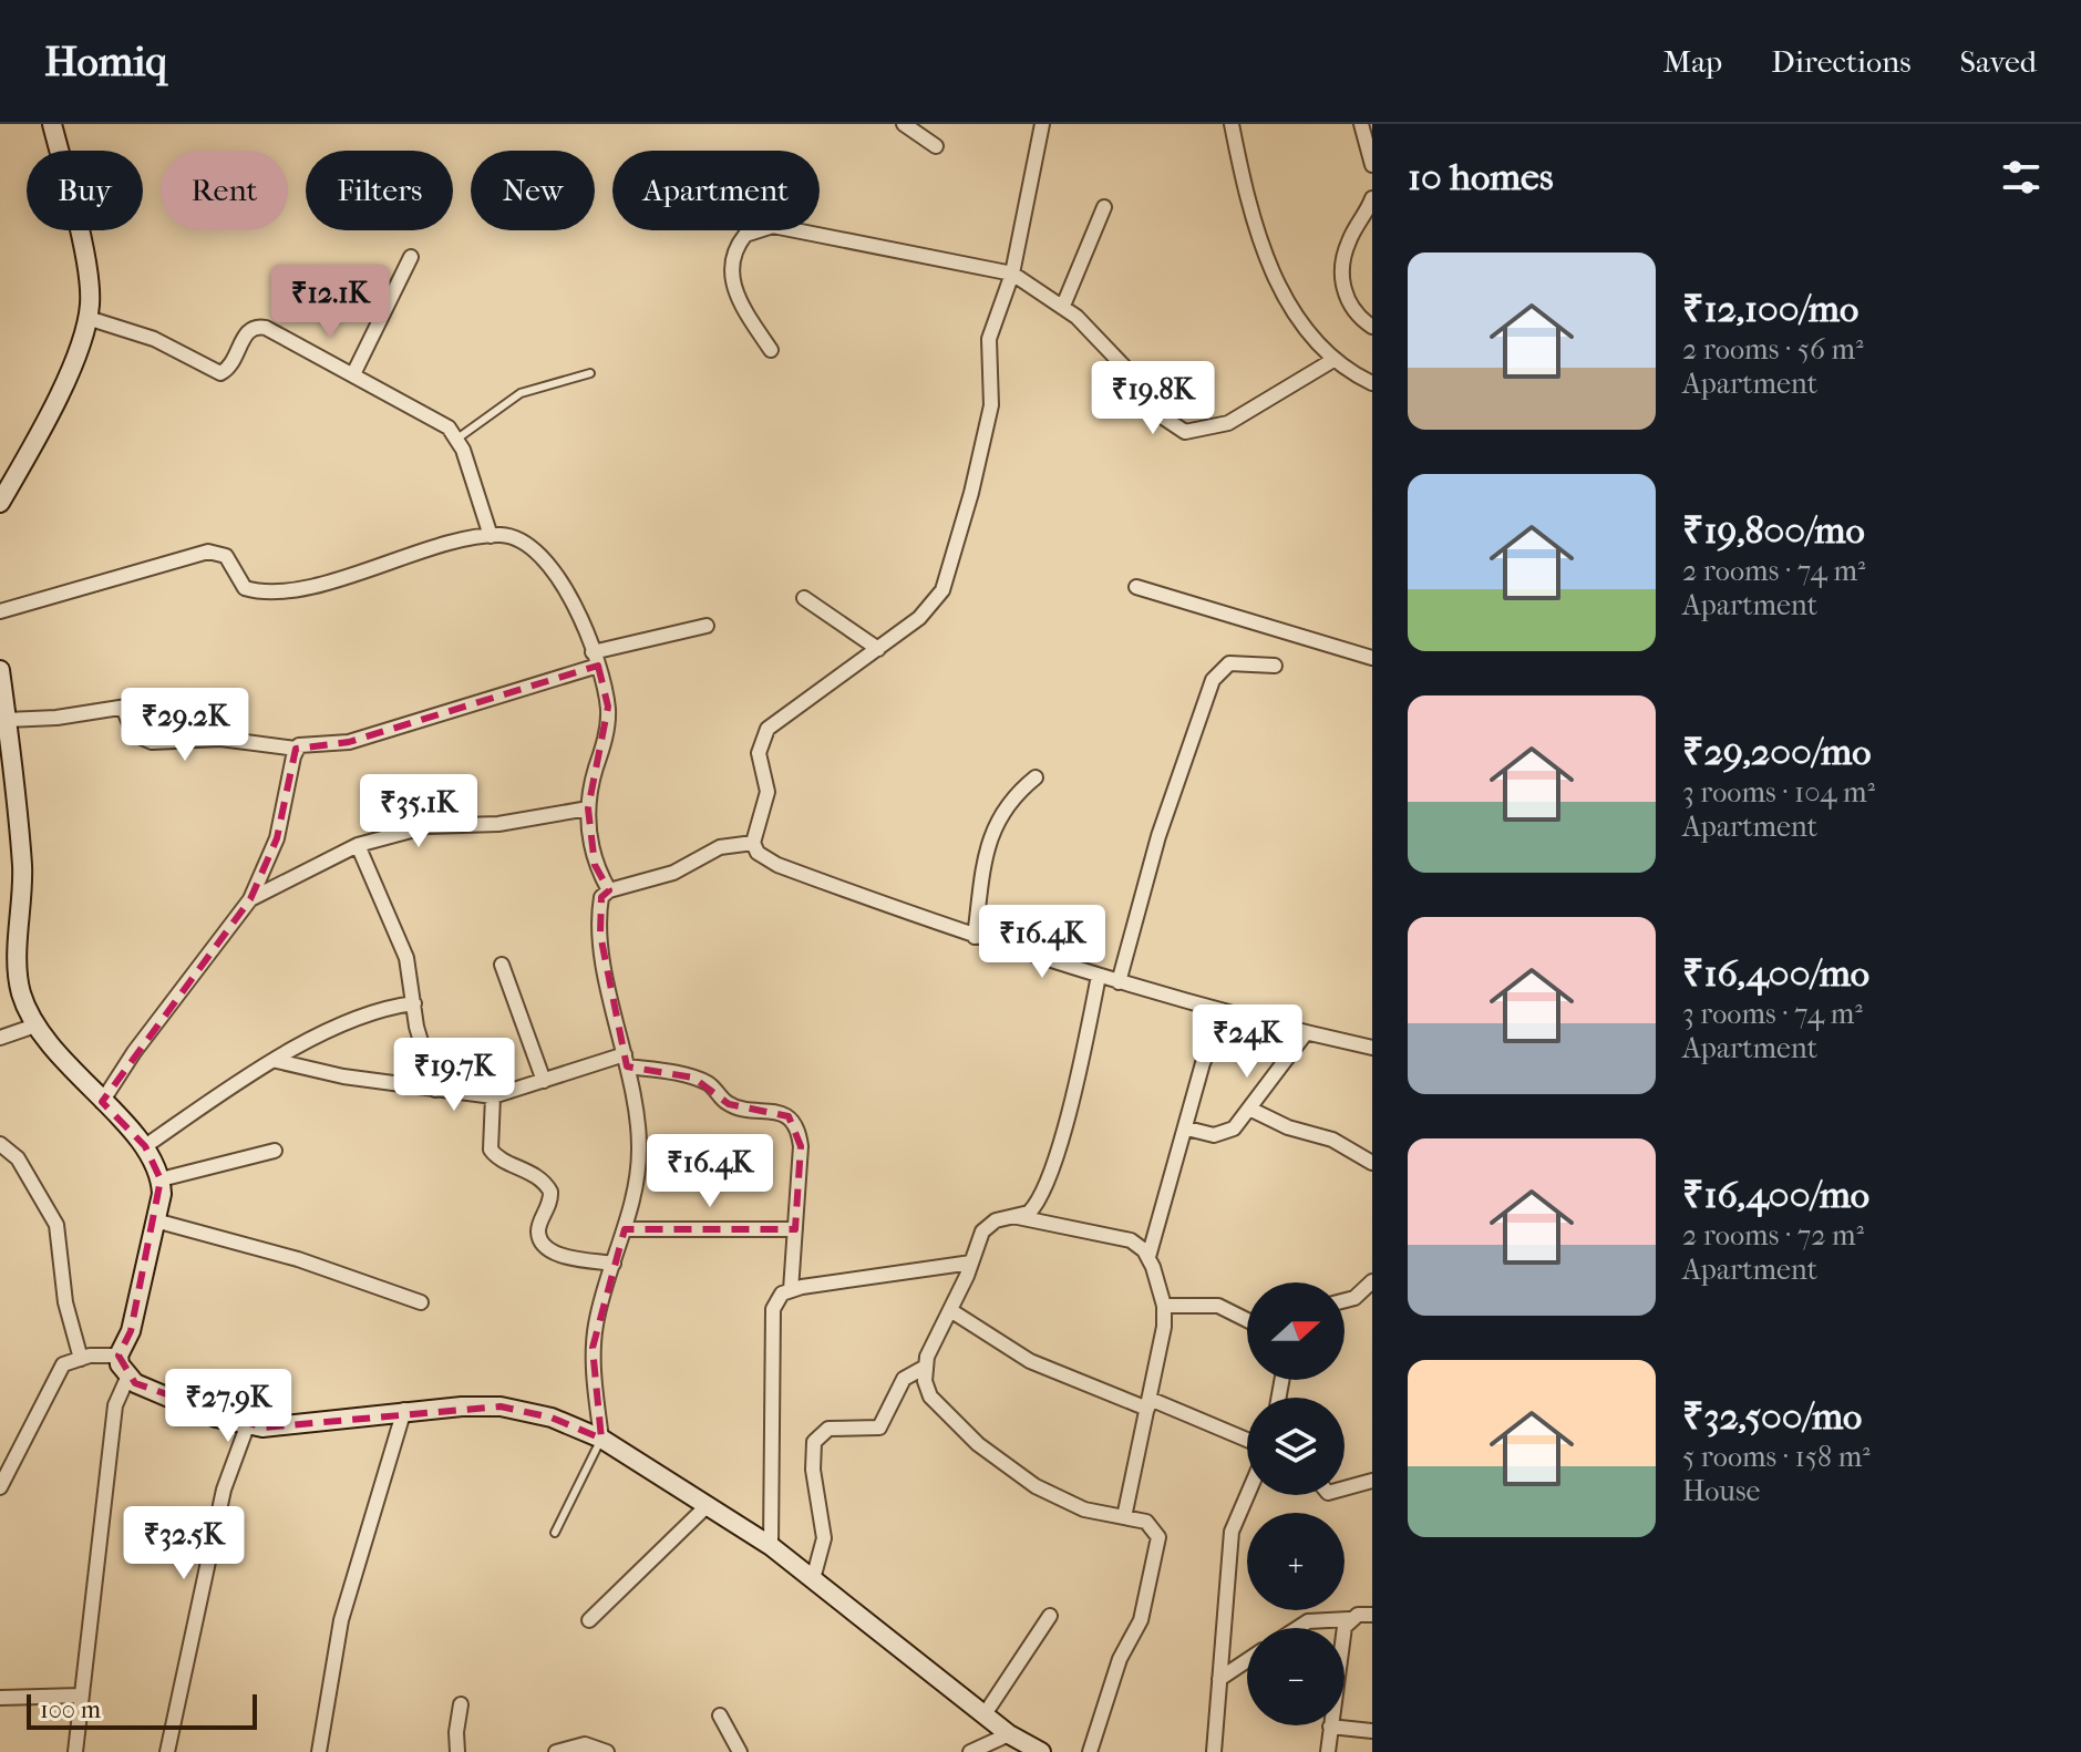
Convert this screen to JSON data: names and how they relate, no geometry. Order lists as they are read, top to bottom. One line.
{"scale_bar":"100 m","north":"right","page":{"header":"Homiq","nav":["Map","Directions","Saved"],"heading":"10 homes","chip":["Buy","Rent","Filters","New","Apartment"],"list":[{"name":"₹12,100/mo","note":"2 rooms · 56 m² · Apartment"},{"name":"₹19,800/mo","note":"2 rooms · 74 m² · Apartment"},{"name":"₹29,200/mo","note":"3 rooms · 104 m² · Apartment"},{"name":"₹16,400/mo","note":"3 rooms · 74 m² · Apartment"},{"name":"₹16,400/mo","note":"2 rooms · 72 m² · Apartment"},{"name":"₹32,500/mo","note":"5 rooms · 158 m² · House"}],"price":["₹12.1K","₹19.8K","₹29.2K","₹35.1K","₹16.4K","₹24K","₹19.7K","₹16.4K","₹27.9K","₹32.5K"],"map_buttons":["+","−"],"scale":"100 m"}}
